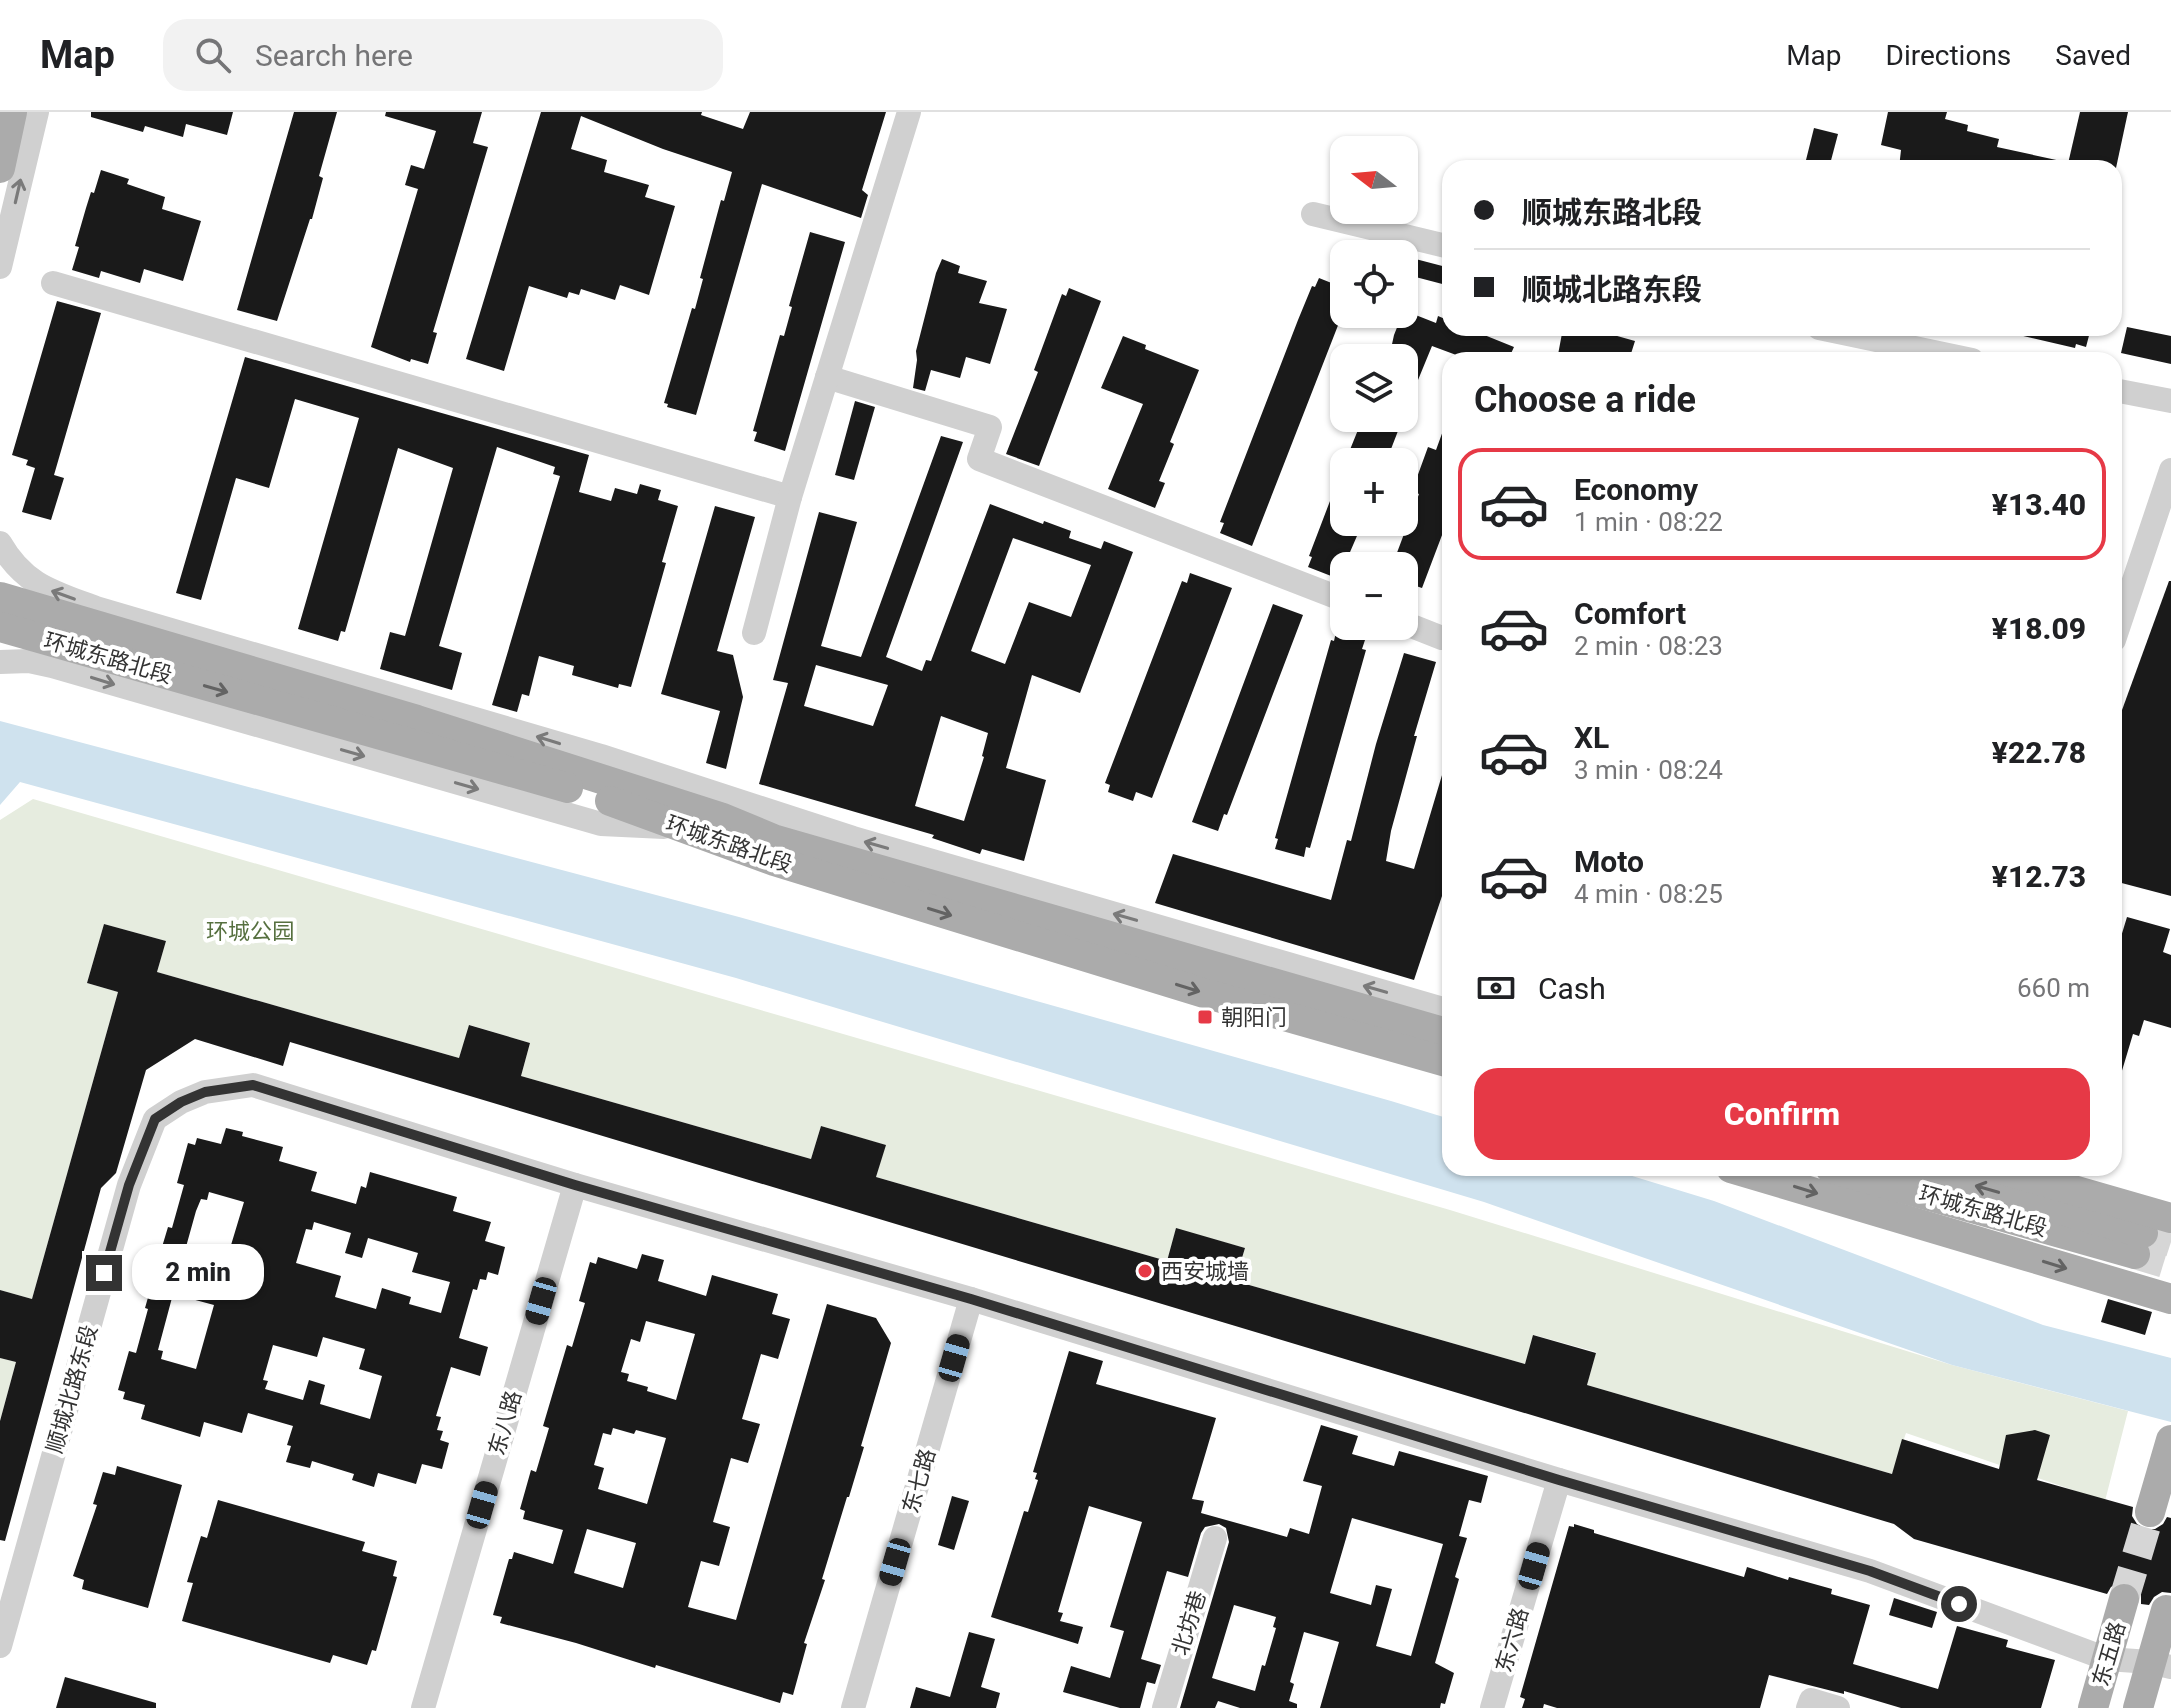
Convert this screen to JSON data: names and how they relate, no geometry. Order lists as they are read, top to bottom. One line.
{"streets":{"main road":["环城东路北段","东五路"],"street":["顺城北路东段","东八路","东七路","北坊巷","东六路"]},"crossings":[["顺城北路东段","东八路"]],"parks":["环城公园"],"places":{"transit":["朝阳门"],"other":["西安城墙"]},"north":"left","page":{"header":"Map","search":"Search here","nav":["Map","Directions","Saved"],"map_buttons":["+","−"],"banner":["顺城东路北段","顺城北路东段"],"heading":"Choose a ride","list":[{"name":"Economy","note":"1 min · 08:22","value":"¥13.40"},{"name":"Comfort","note":"2 min · 08:23","value":"¥18.09"},{"name":"XL","note":"3 min · 08:24","value":"¥22.78"},{"name":"Moto","note":"4 min · 08:25","value":"¥12.73"}],"pay":["Cash","660 m"],"buttons":"Confirm","bubble":"2 min"}}
